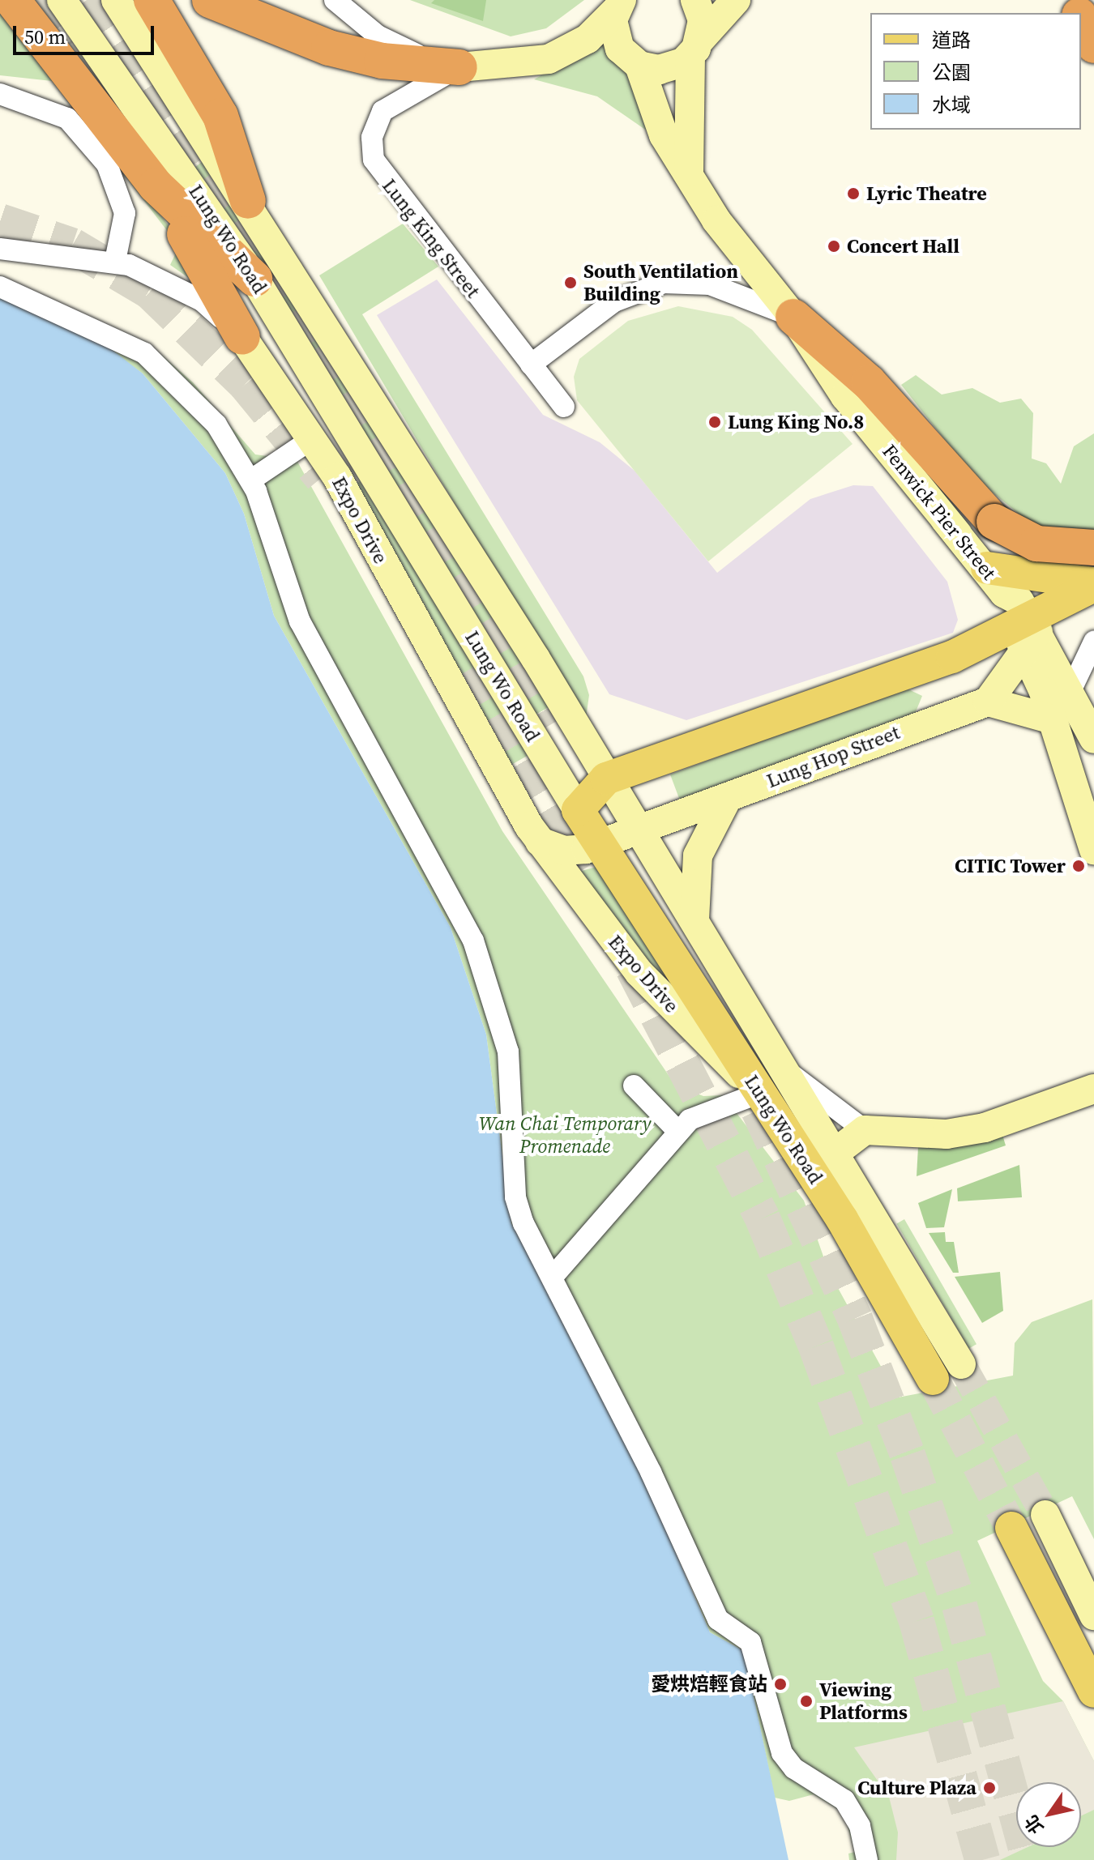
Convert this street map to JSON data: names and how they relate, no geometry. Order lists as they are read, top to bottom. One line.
{"streets":{"main road":["Lung Wo Road","Fenwick Pier Street","Expo Drive","Lung Hop Street"],"street":["Lung King Street"]},"crossings":[["Lung Wo Road","Expo Drive"],["Lung Wo Road","Lung Hop Street"]],"parks":["Wan Chai Temporary Promenade"],"places":["Lyric Theatre","Concert Hall","South Ventilation Building","Lung King No.8","CITIC Tower","愛烘焙輕食站","Viewing Platforms","Culture Plaza"],"legend":["道路","公園","水域"],"scale_bar":"50 m","north":"bottom left"}
